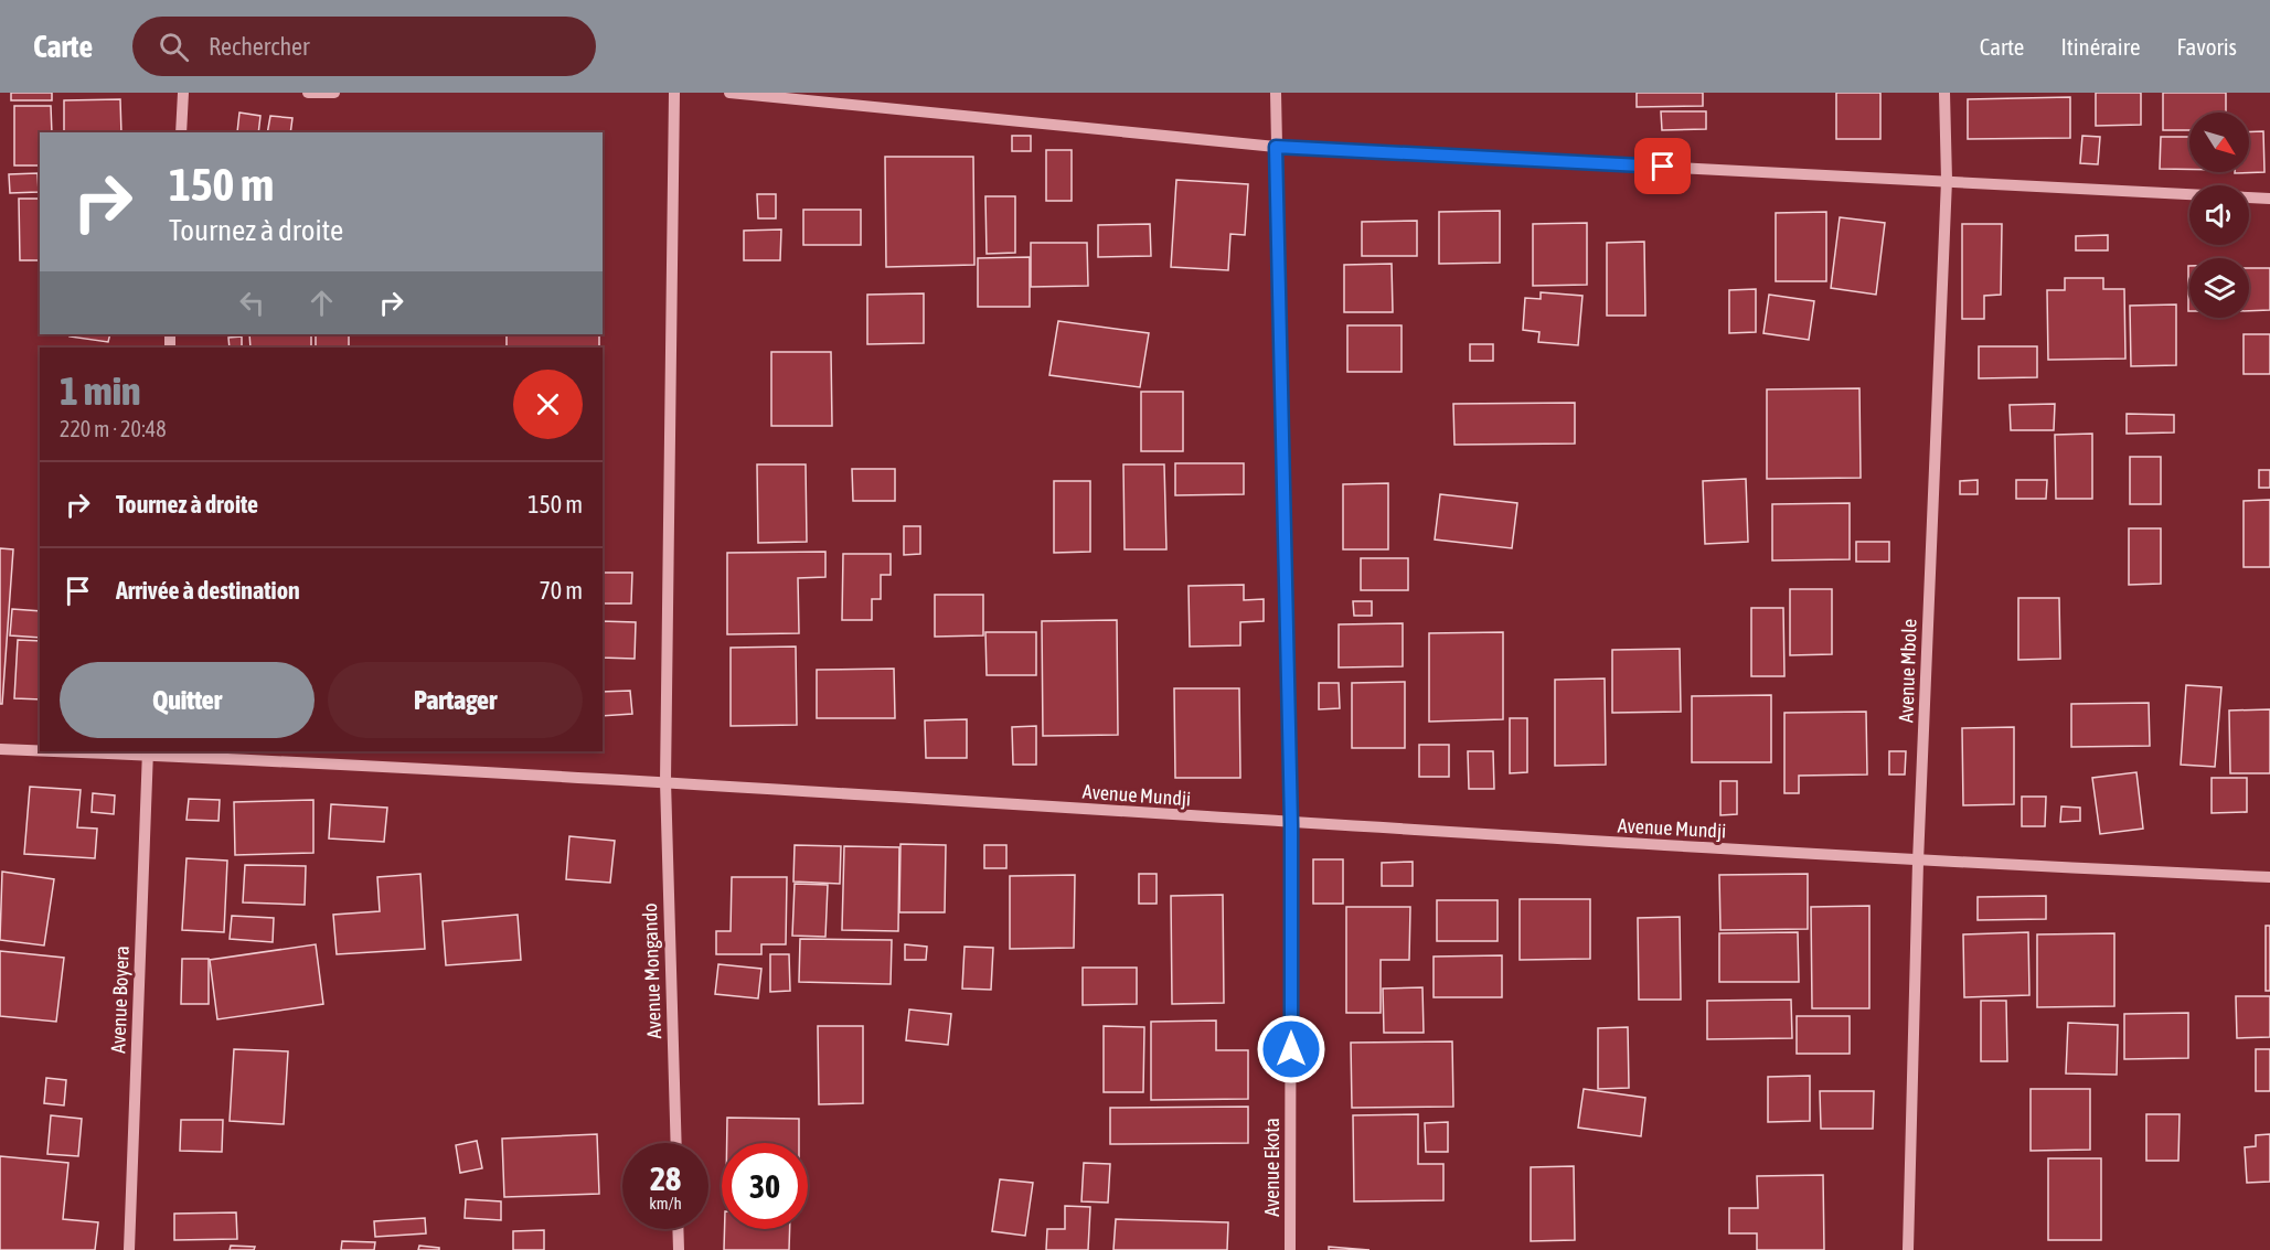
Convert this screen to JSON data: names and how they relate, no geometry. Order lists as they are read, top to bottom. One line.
{"streets":{"street":["Avenue Mbole","Avenue Mundji","Avenue Mongando","Avenue Boyera","Avenue Ekota"]},"crossings":[["Avenue Mbole","Avenue Mundji"],["Avenue Mundji","Avenue Mongando"],["Avenue Mundji","Avenue Boyera"],["Avenue Mundji","Avenue Ekota"]],"north":"bottom right","page":{"header":"Carte","search":"Rechercher","nav":["Carte","Itinéraire","Favoris"],"turn":["150 m","Tournez à droite"],"heading":["1 min","220 m · 20:48"],"list":[{"name":"Tournez à droite","value":"150 m"},{"name":"Arrivée à destination","value":"70 m"}],"buttons":["Quitter","Partager"],"speed":"28 km/h","limit":"30"}}
